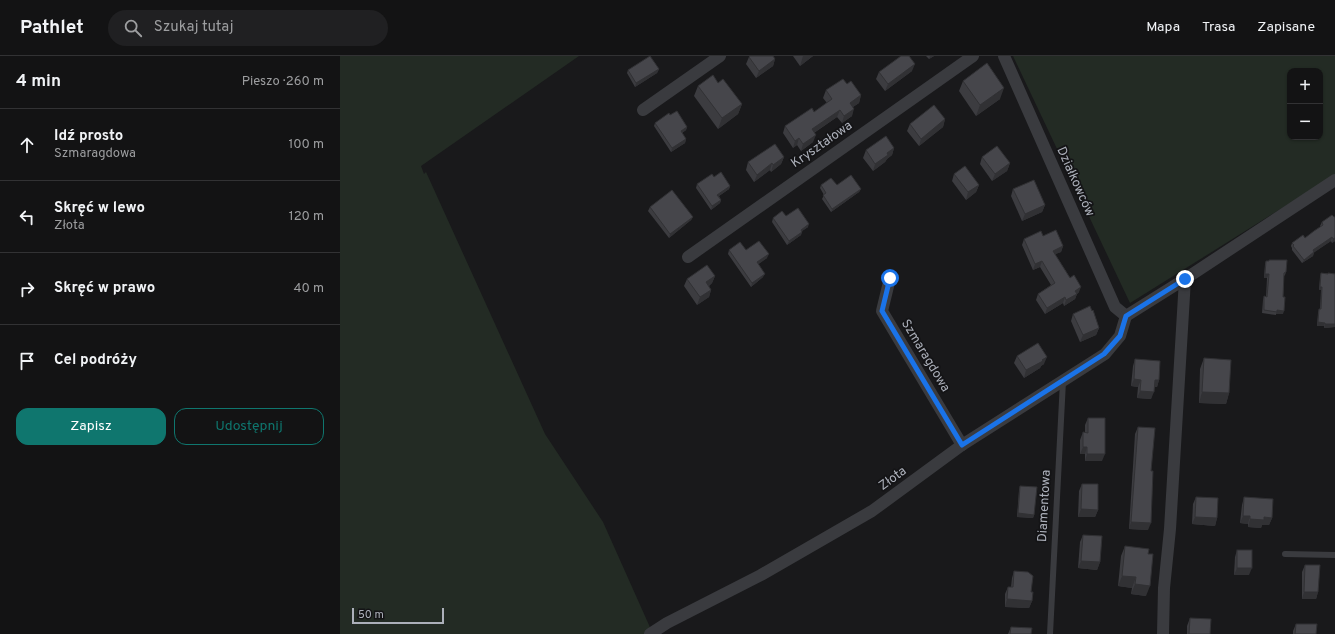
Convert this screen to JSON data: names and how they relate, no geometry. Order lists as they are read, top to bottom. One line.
{"streets":{"street":["Kryształowa","Działkowców","Szmaragdowa","Złota"],"lane":["Diamentowa"]},"crossings":[["Działkowców","Złota"],["Szmaragdowa","Złota"],["Złota","Diamentowa"]],"scale_bar":"50 m","page":{"header":"Pathlet","search":"Szukaj tutaj","nav":["Mapa","Trasa","Zapisane"],"heading":["4 min","Pieszo · 260 m"],"map_buttons":["+","−"],"list":[["Idź prosto","Szmaragdowa","100 m"],["Skręć w lewo","Złota","120 m"],["Skręć w prawo","40 m"],"Cel podróży"],"buttons":["Zapisz","Udostępnij"],"scale":"50 m"}}
